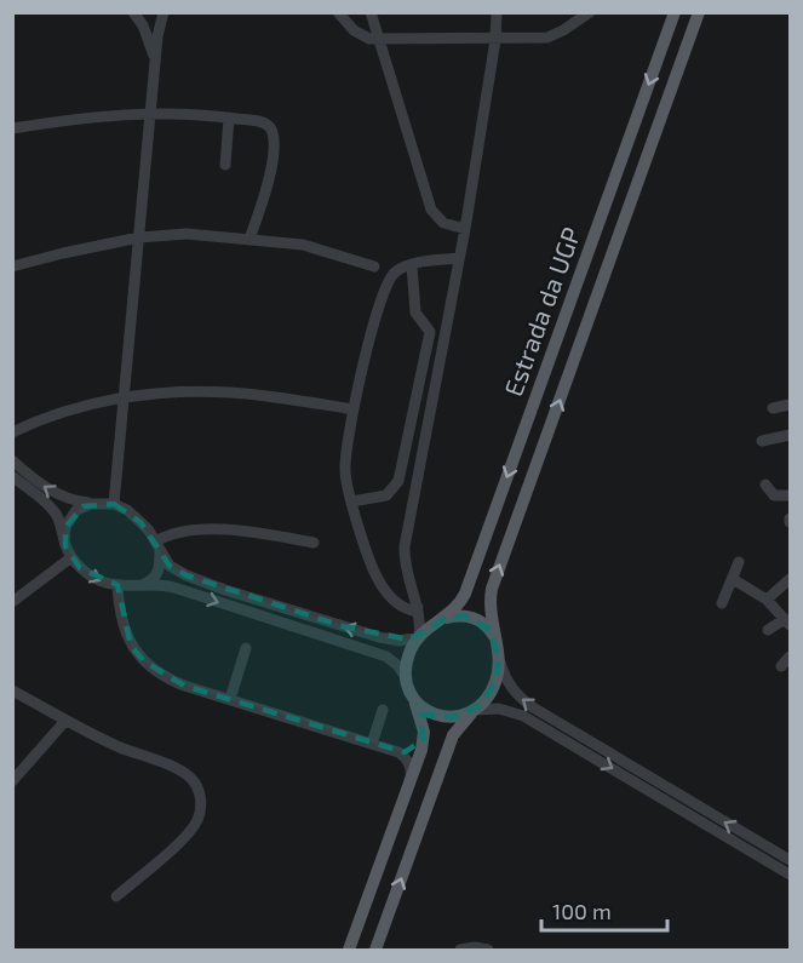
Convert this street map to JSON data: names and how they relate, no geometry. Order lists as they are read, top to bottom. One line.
{"streets":{"main road":["Estrada da UGP"]},"scale_bar":"100 m"}
